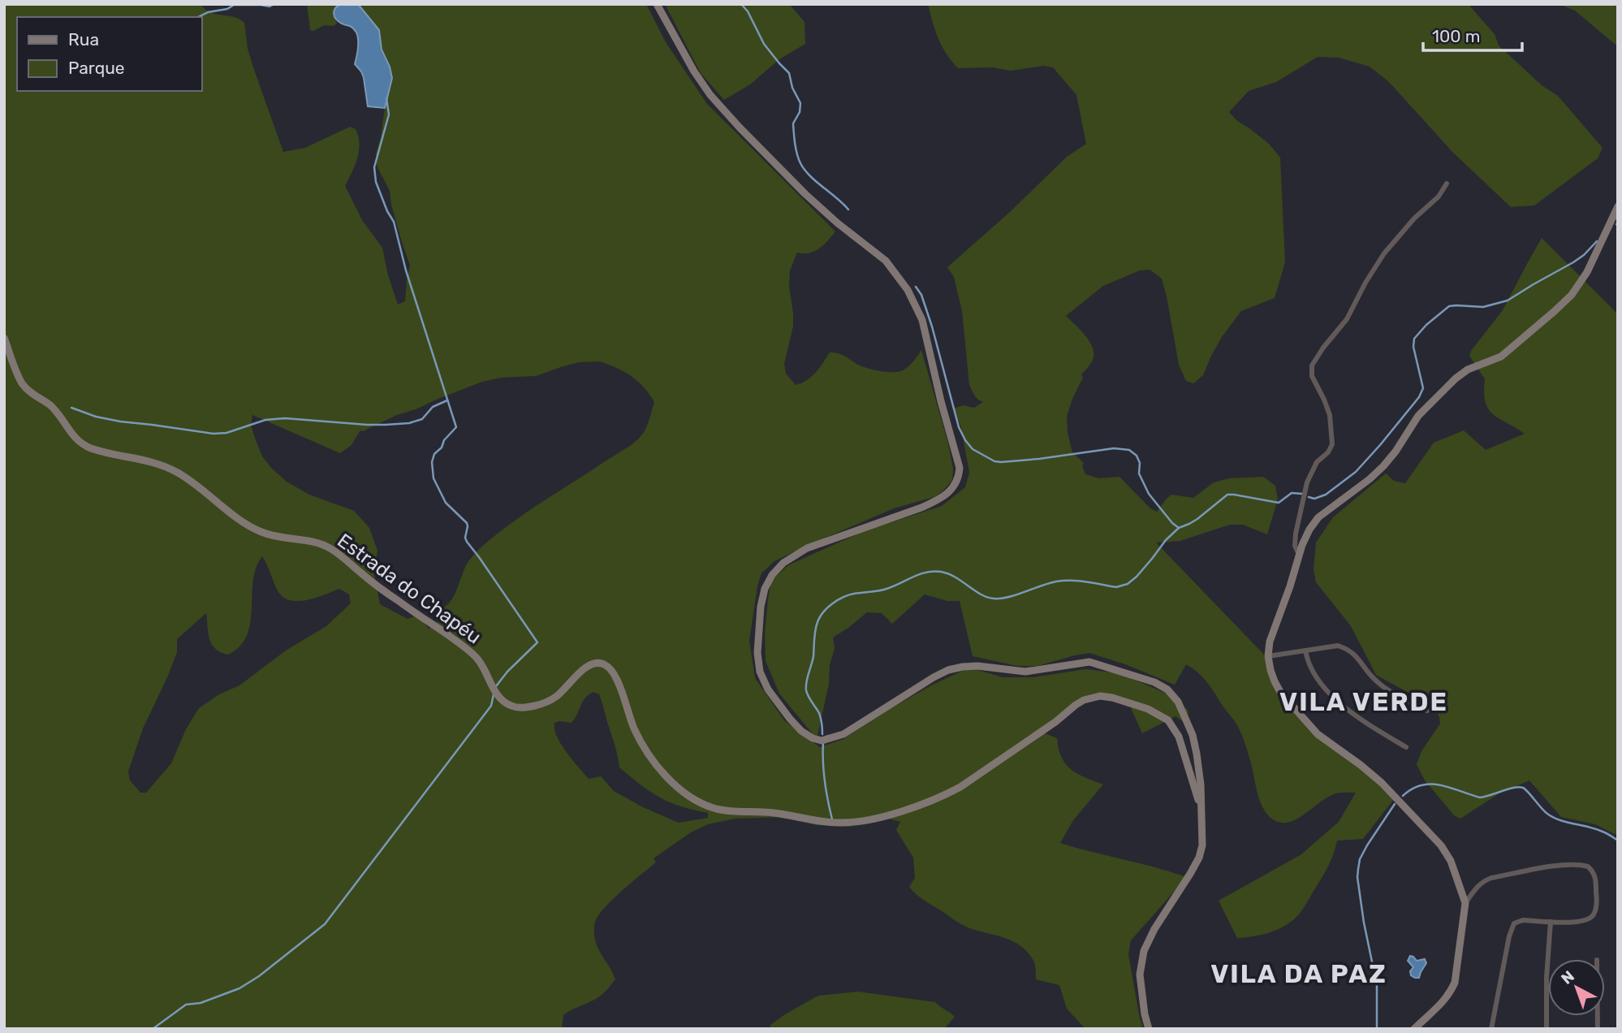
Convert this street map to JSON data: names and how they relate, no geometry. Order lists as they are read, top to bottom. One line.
{"streets":{"street":["Estrada do Chapéu"]},"districts":["VILA VERDE","VILA DA PAZ"],"legend":["Rua","Parque"],"scale_bar":"100 m","north":"top left"}
